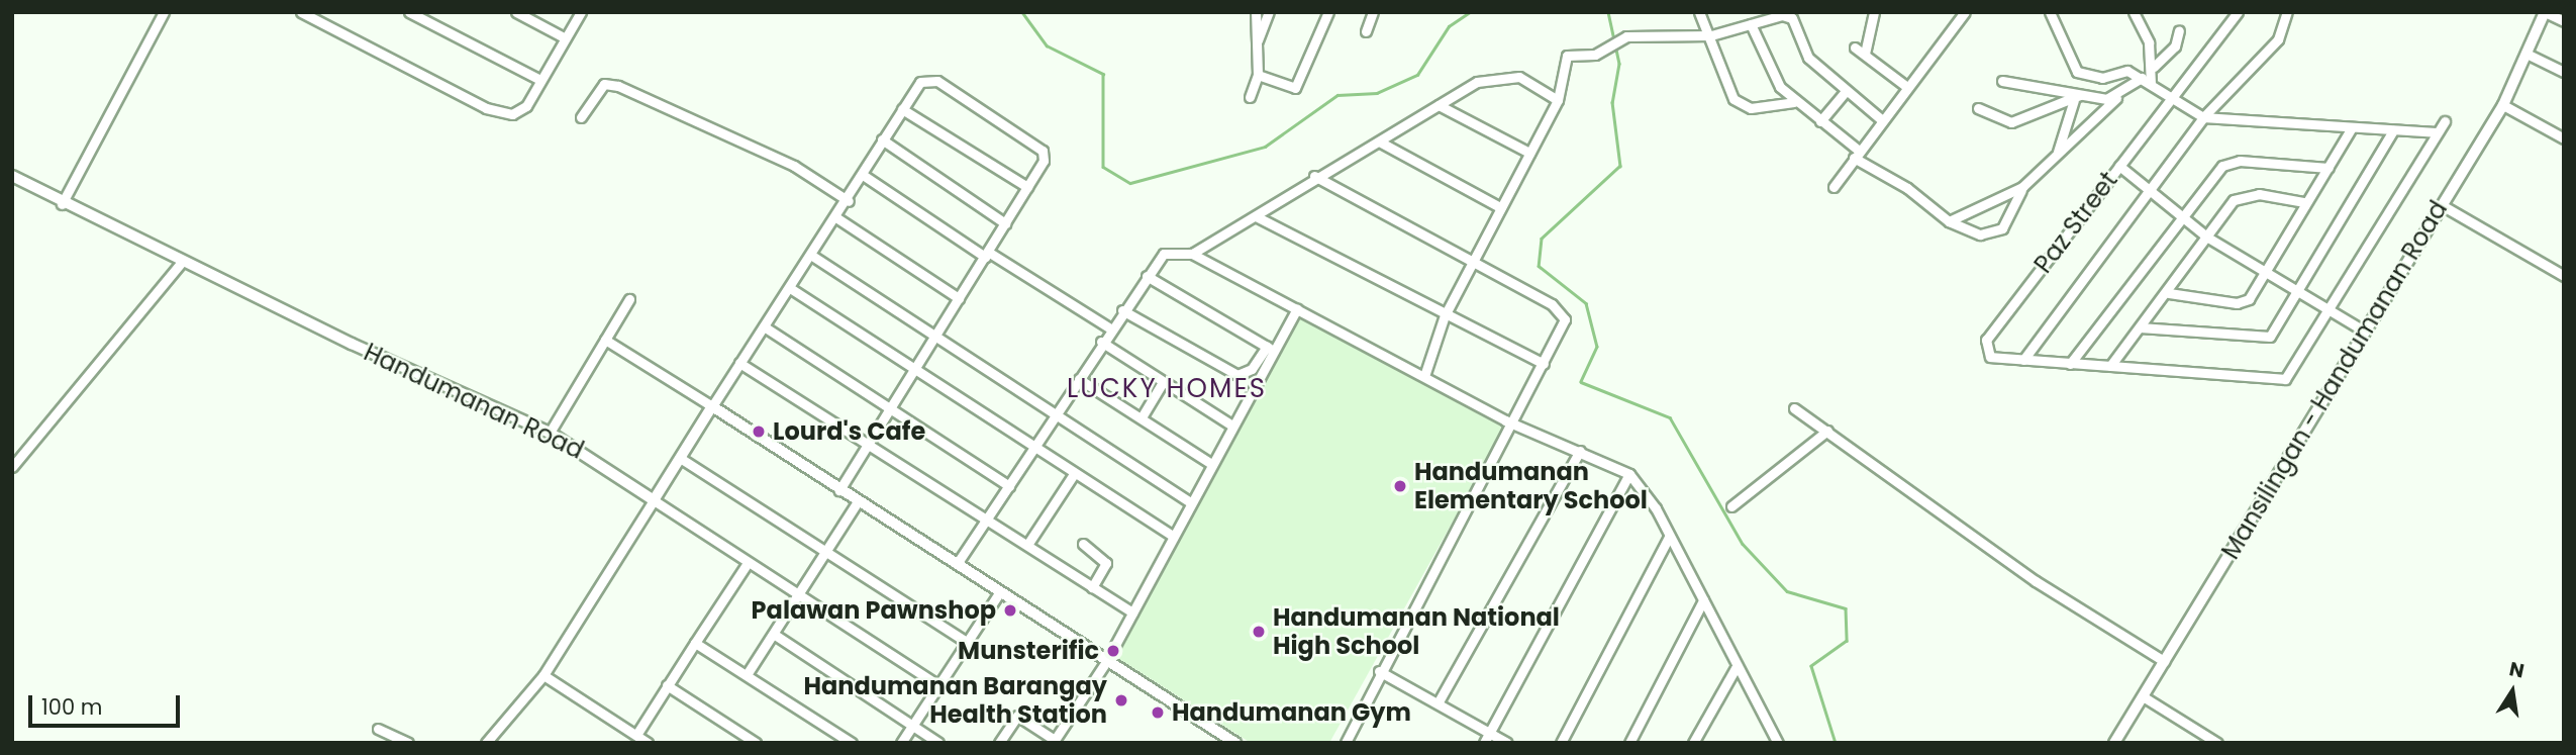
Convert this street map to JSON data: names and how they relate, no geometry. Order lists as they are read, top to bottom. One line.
{"streets":{"street":["Paz Street","Mansilingan - Handumanan Road","Handumanan Road"]},"districts":["LUCKY HOMES"],"places":["Lourd's Cafe","Handumanan Elementary School","Palawan Pawnshop","Handumanan National High School","Munsterific","Handumanan Barangay Health Station","Handumanan Gym"],"scale_bar":"100 m","north":"top"}
